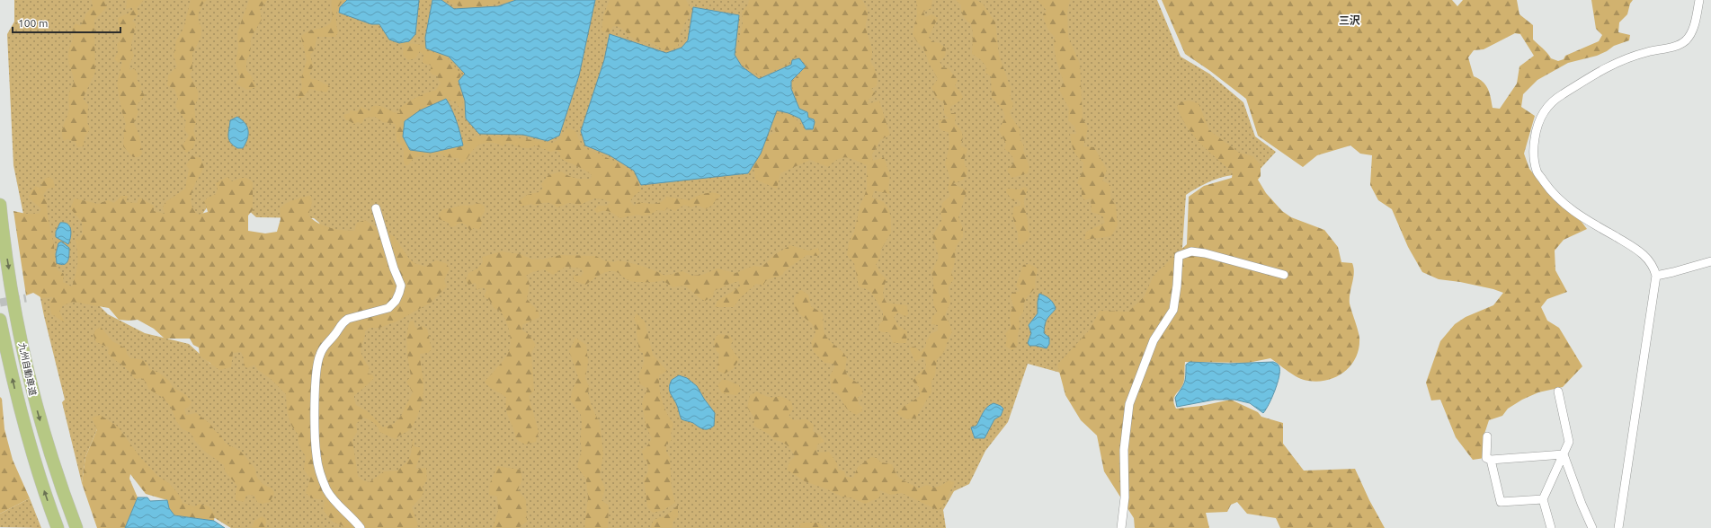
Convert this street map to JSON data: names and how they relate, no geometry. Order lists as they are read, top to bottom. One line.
{"streets":{"highway":["九州自動車道"]},"districts":["三沢"],"scale_bar":"100 m"}
